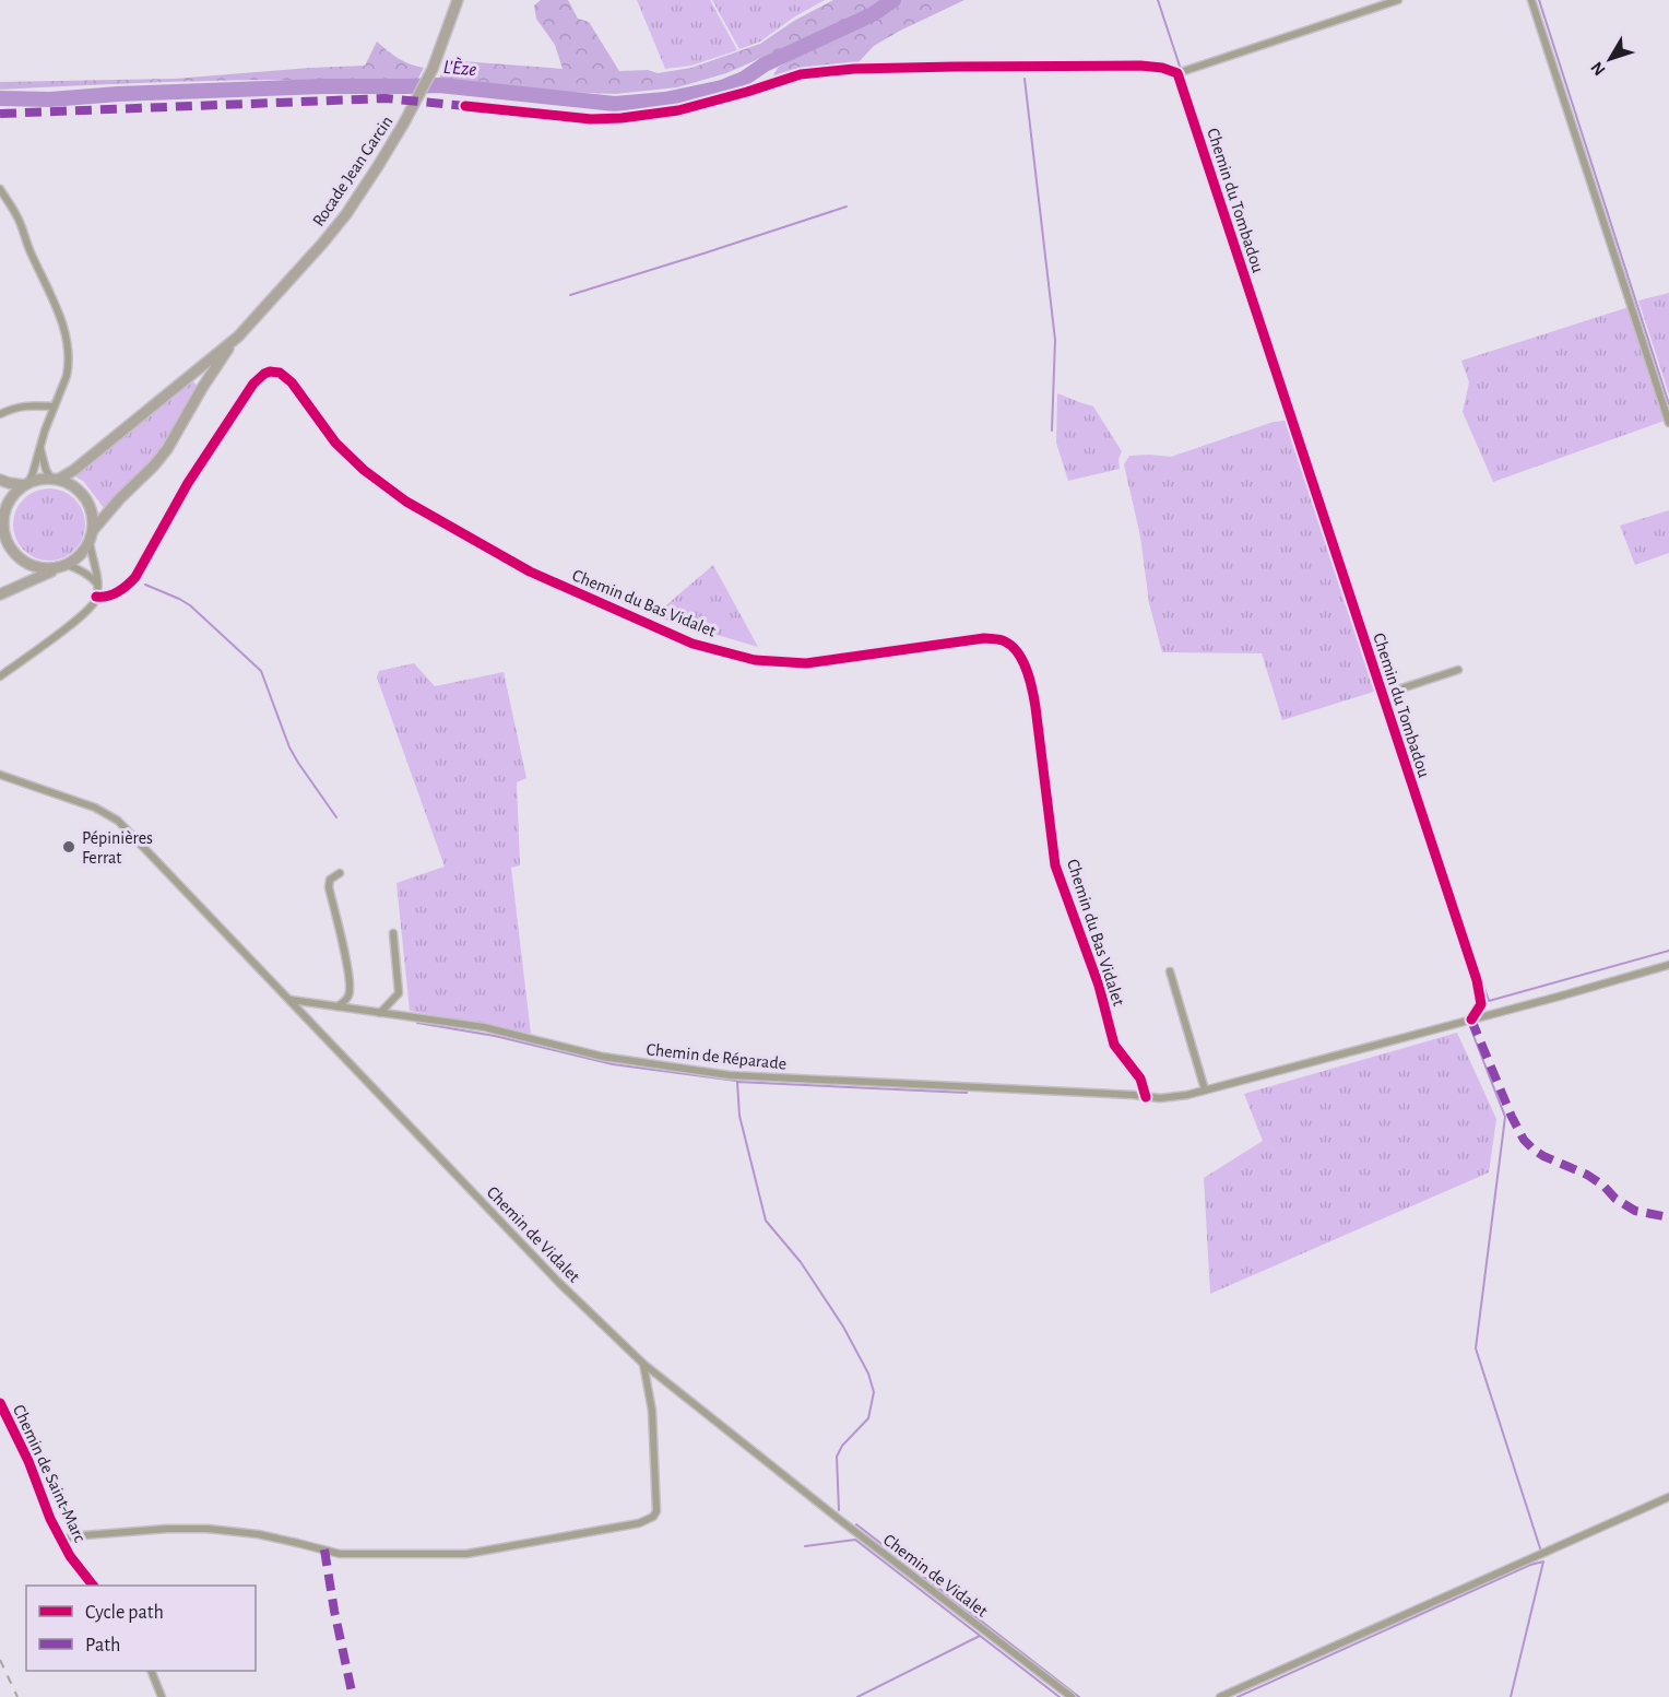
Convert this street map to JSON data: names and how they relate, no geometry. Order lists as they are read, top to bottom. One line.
{"streets":{"main road":["Rocade Jean Garcin"],"street":["Chemin du Tombadou","Chemin du Bas Vidalet","Chemin de Réparade","Chemin de Vidalet","Chemin de Saint-Marc"]},"crossings":[["Chemin du Tombadou","Chemin de Réparade"],["Chemin du Bas Vidalet","Chemin de Réparade"],["Chemin de Réparade","Chemin de Vidalet"]],"water":["L'Èze"],"places":["Pépinières Ferrat"],"legend":["Cycle path","Path"],"north":"bottom left"}
